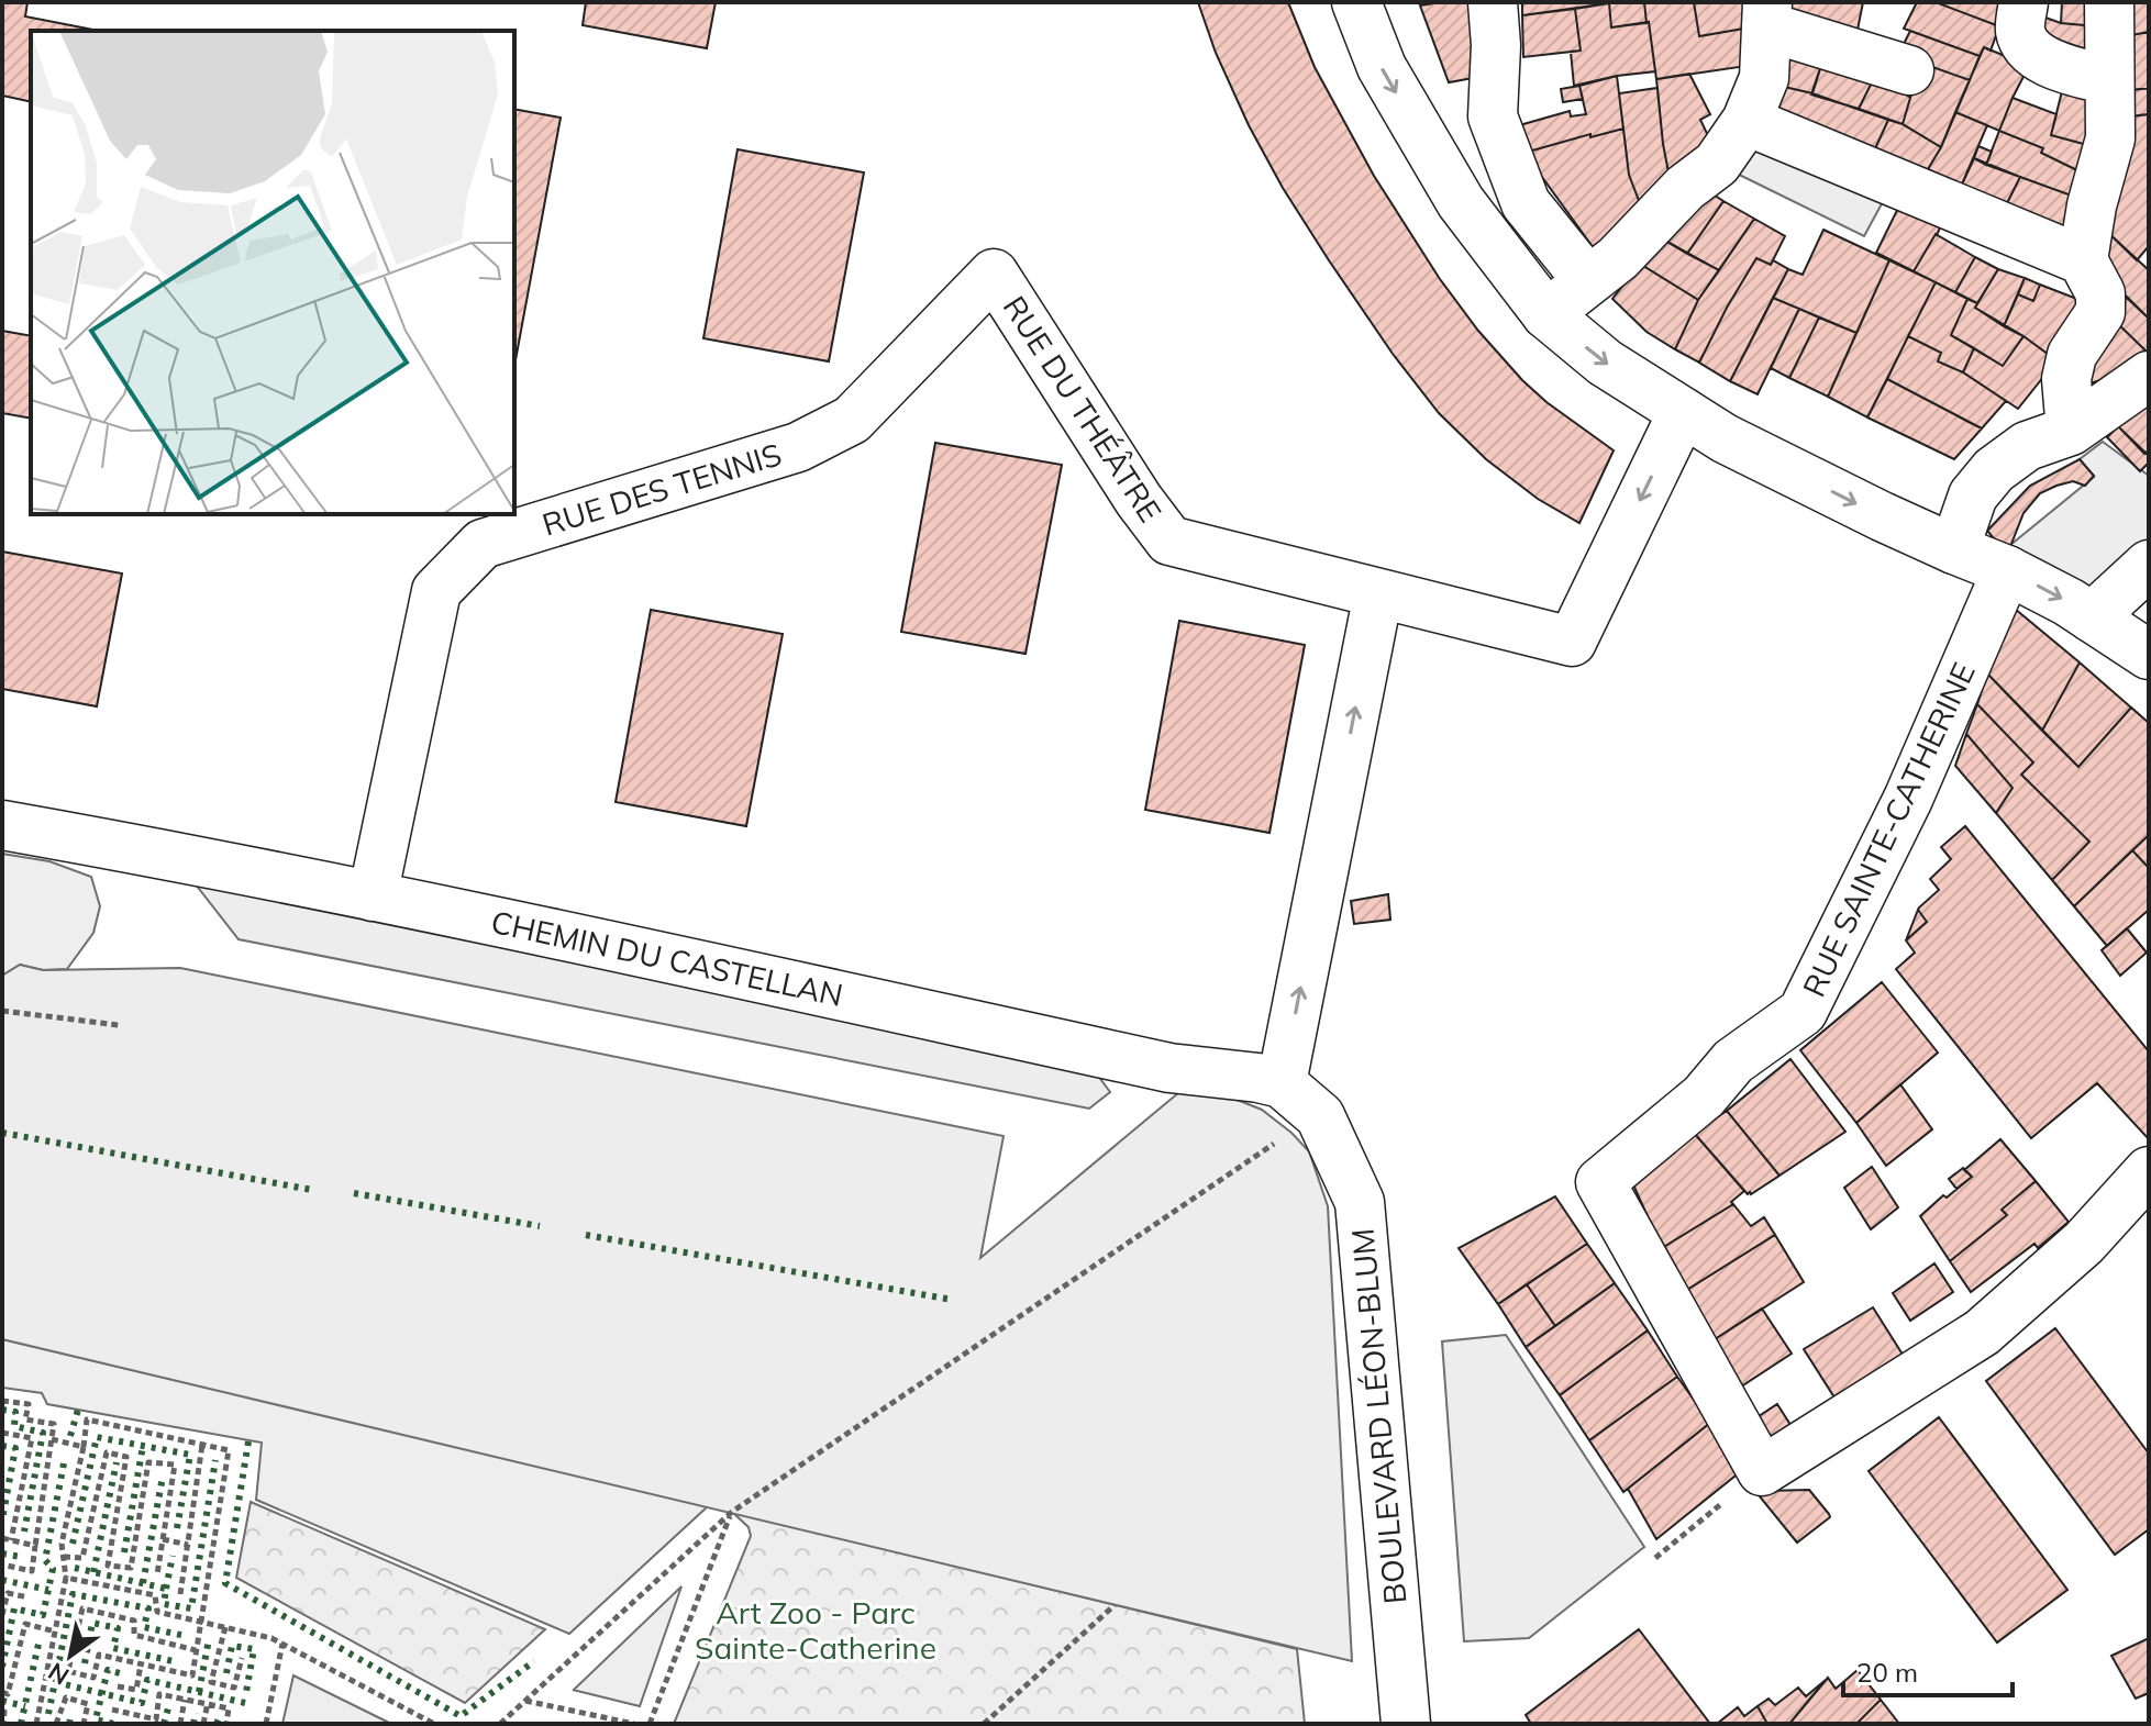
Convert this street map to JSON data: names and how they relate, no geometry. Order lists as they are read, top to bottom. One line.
{"streets":{"street":["RUE DU THÉÂTRE","RUE DES TENNIS","RUE SAINTE-CATHERINE","CHEMIN DU CASTELLAN","BOULEVARD LÉON-BLUM"]},"crossings":[["RUE DU THÉÂTRE","RUE DES TENNIS"],["RUE DES TENNIS","CHEMIN DU CASTELLAN"]],"parks":["Art Zoo - Parc Sainte-Catherine"],"scale_bar":"20 m","north":"bottom left"}
